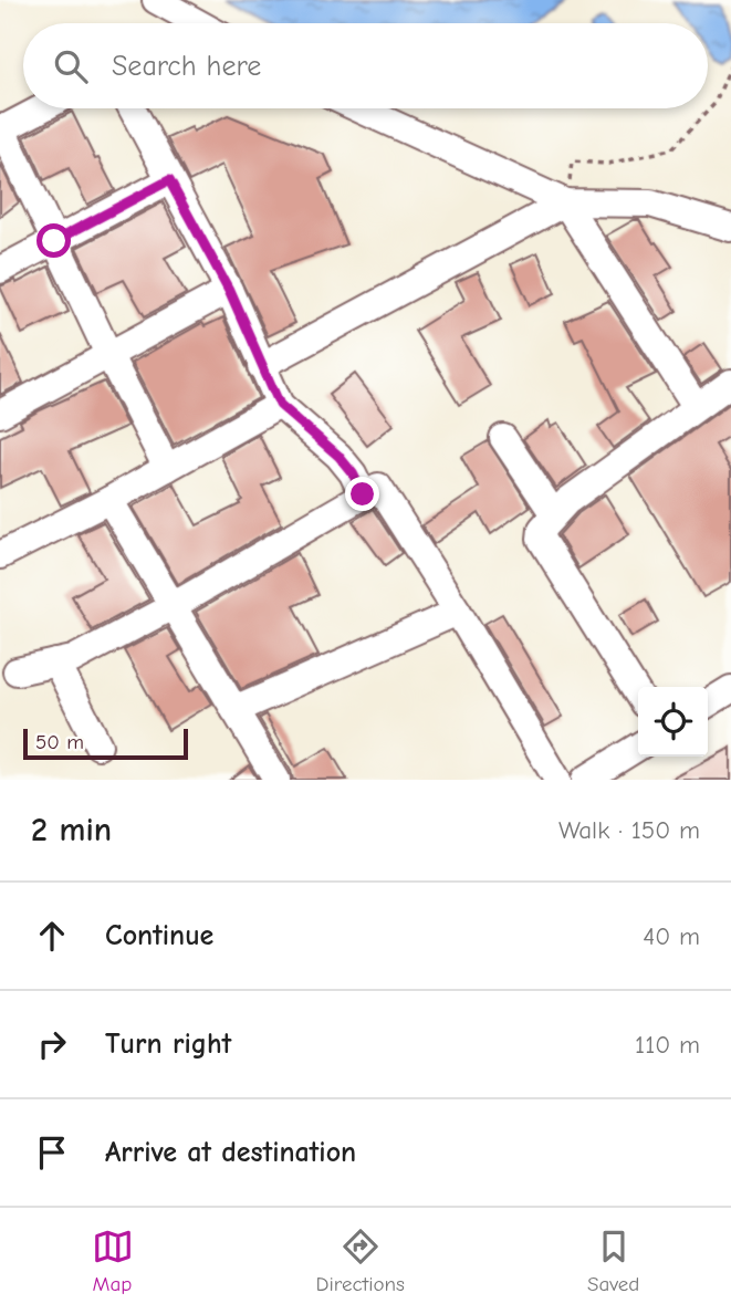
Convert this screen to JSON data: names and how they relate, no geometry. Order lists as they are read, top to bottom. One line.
{"scale_bar":"50 m","page":{"search":"Search here","scale":"50 m","heading":["2 min","Walk · 150 m"],"list":[["Continue","40 m"],["Turn right","110 m"],"Arrive at destination"],"nav":["Map","Directions","Saved"]}}
